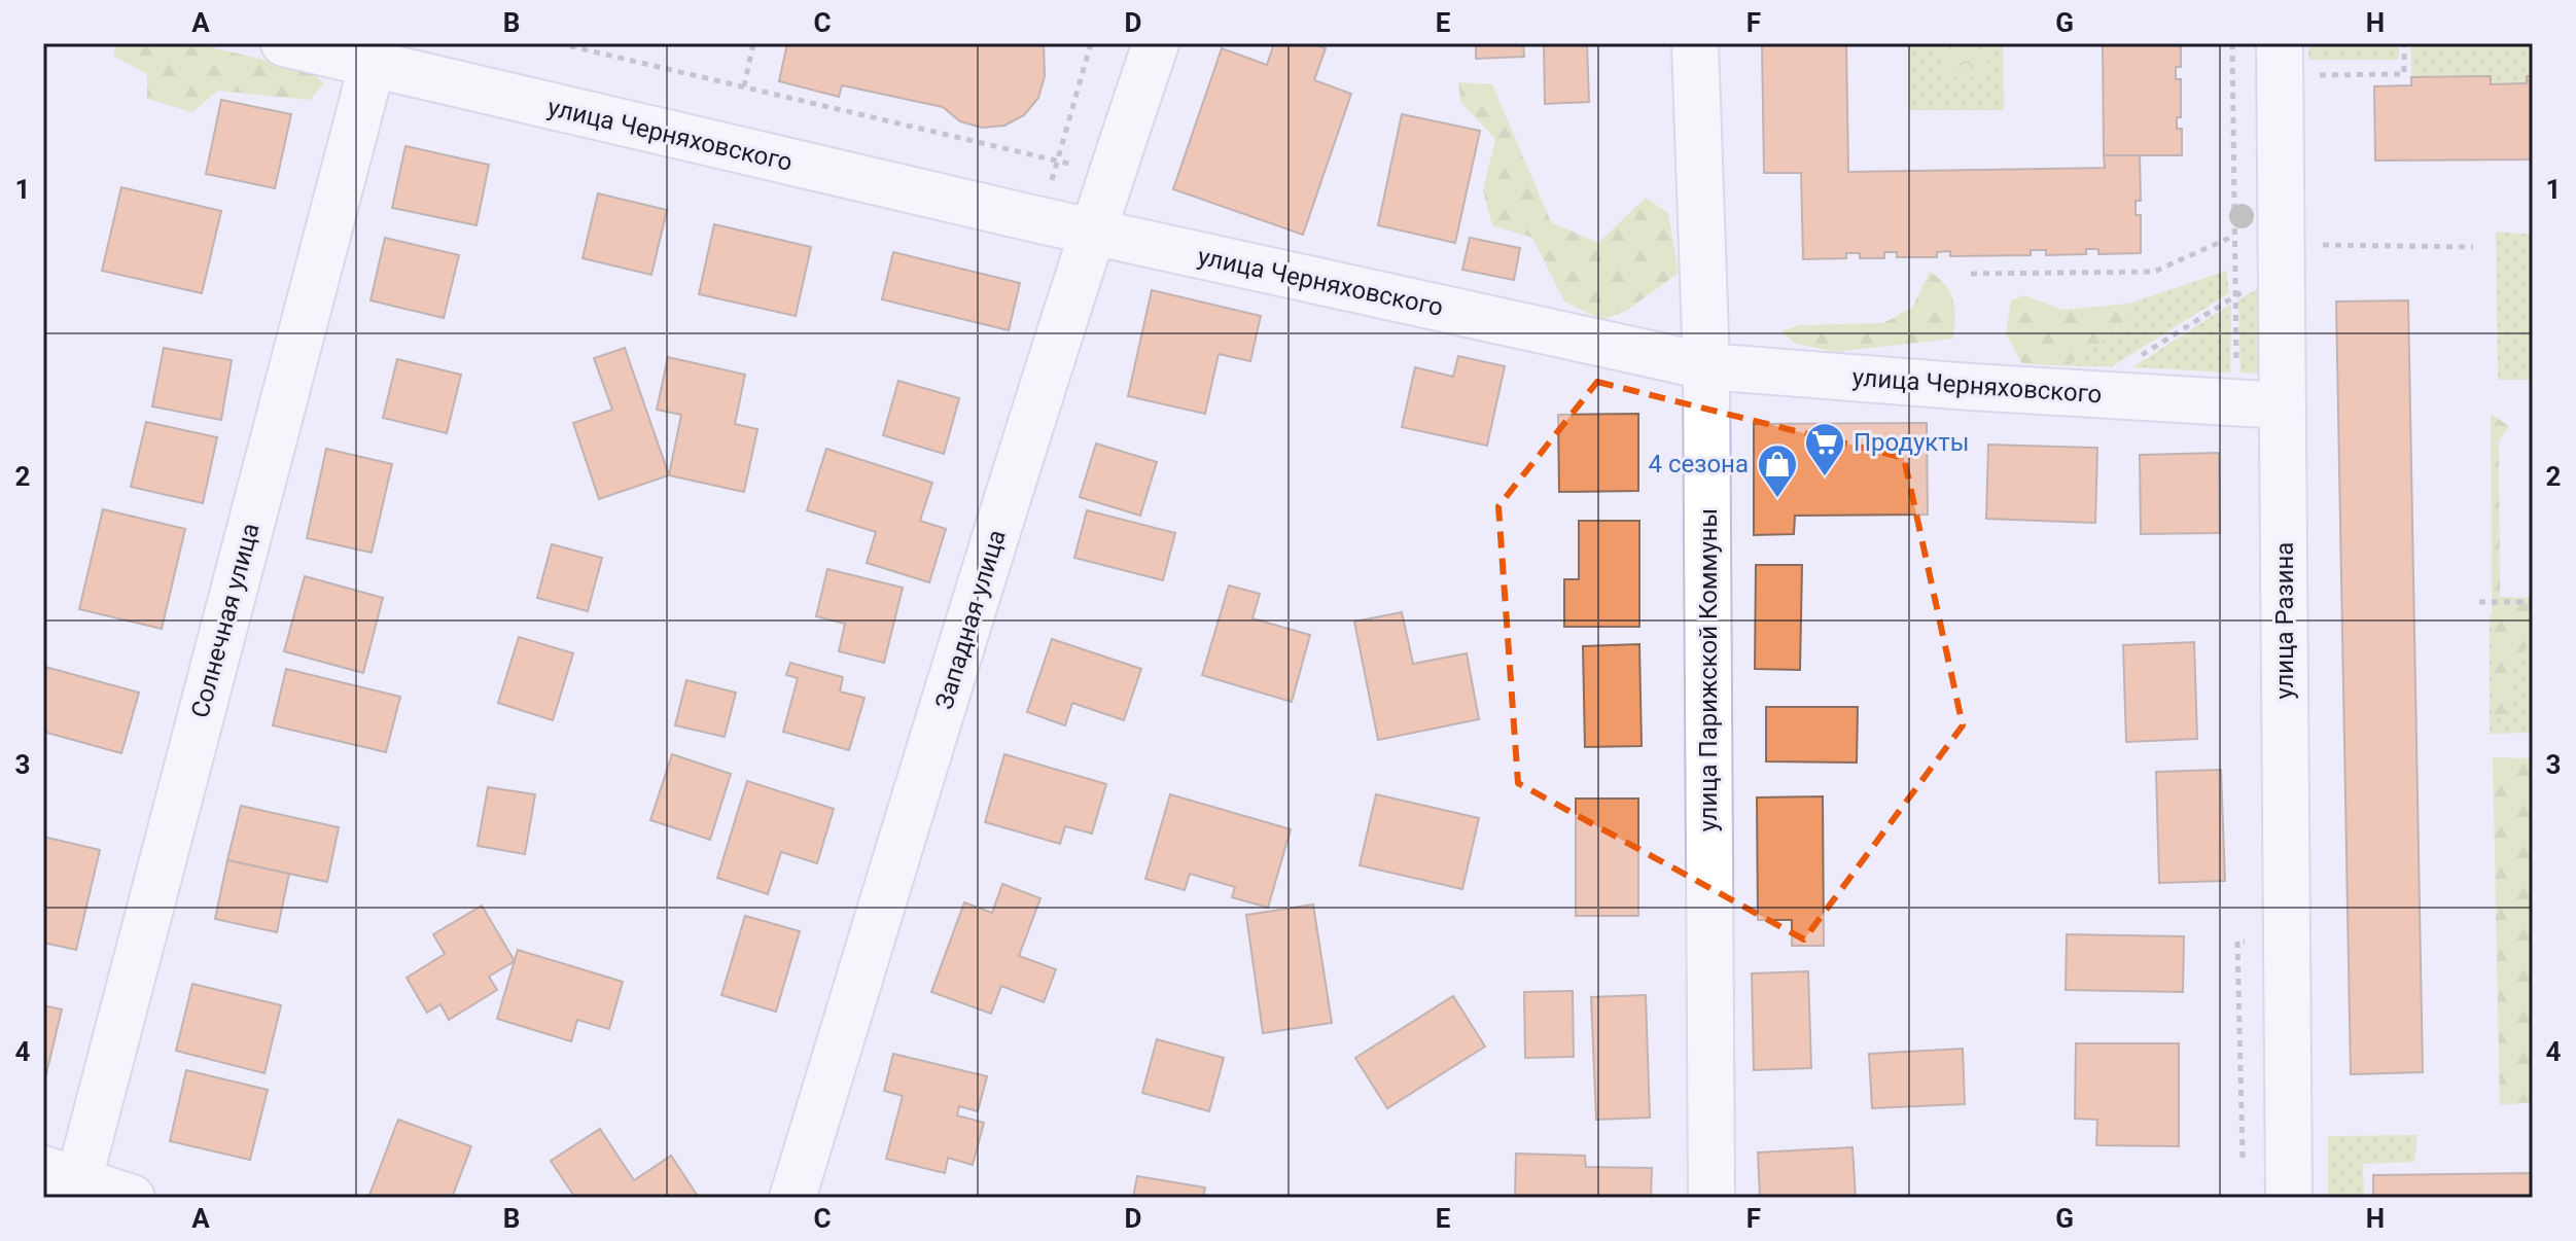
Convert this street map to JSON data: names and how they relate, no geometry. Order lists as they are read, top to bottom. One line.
{"streets":{"street":["улица Черняховского","Западная улица","Солнечная улица","улица Разина","улица Парижской Коммуны"]},"crossings":[["улица Черняховского","Западная улица"],["улица Черняховского","Солнечная улица"],["улица Черняховского","улица Разина"],["улица Черняховского","улица Парижской Коммуны"]],"places":{"supermarket":["Продукты"],"shop":["4 сезона"]},"grid":{"columns":["A","B","C","D","E","F","G","H"],"rows":["1","2","3","4"]}}
